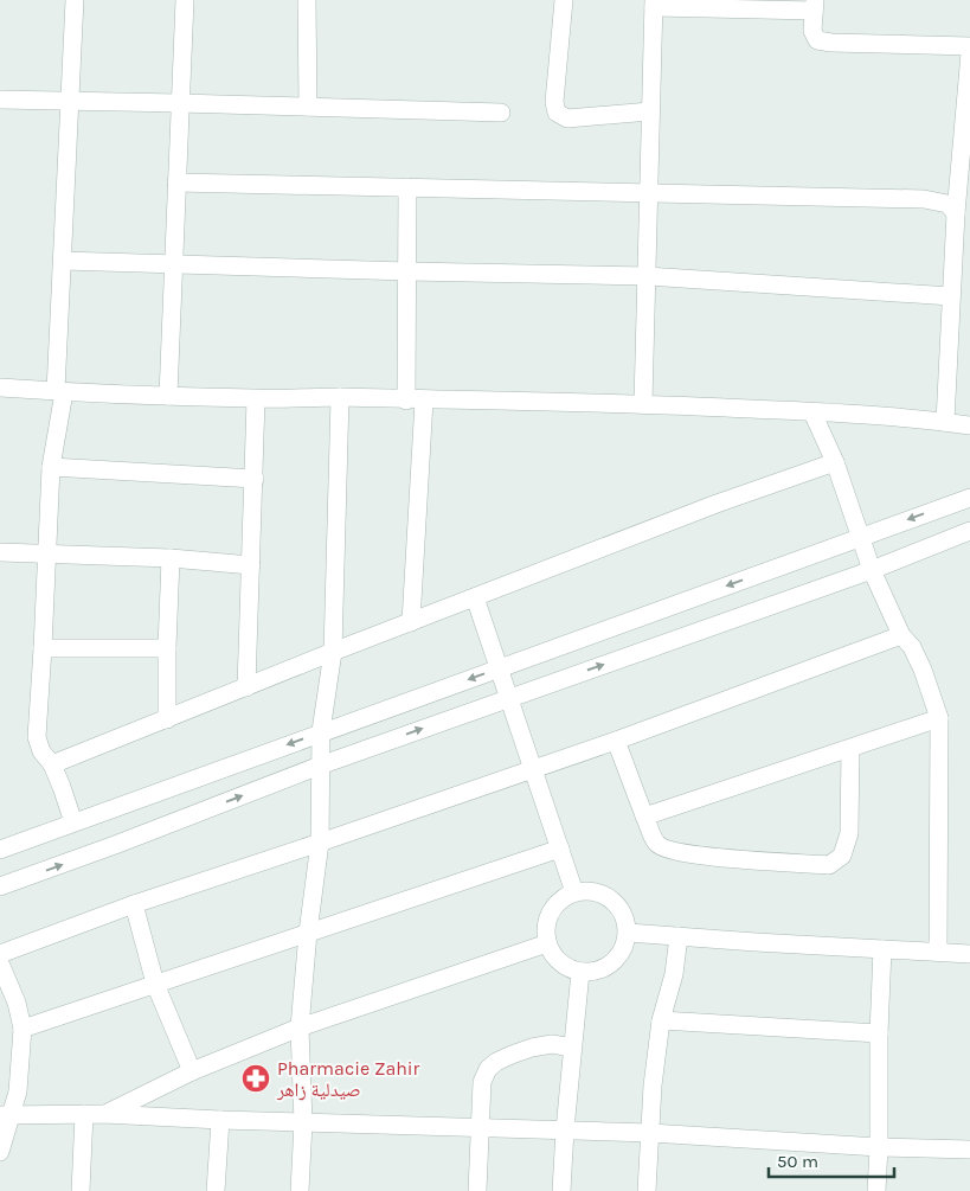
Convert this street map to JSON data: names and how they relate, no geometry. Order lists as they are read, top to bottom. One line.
{"places":{"pharmacy":["Pharmacie Zahir صيدلية زاهر"]},"scale_bar":"50 m"}
